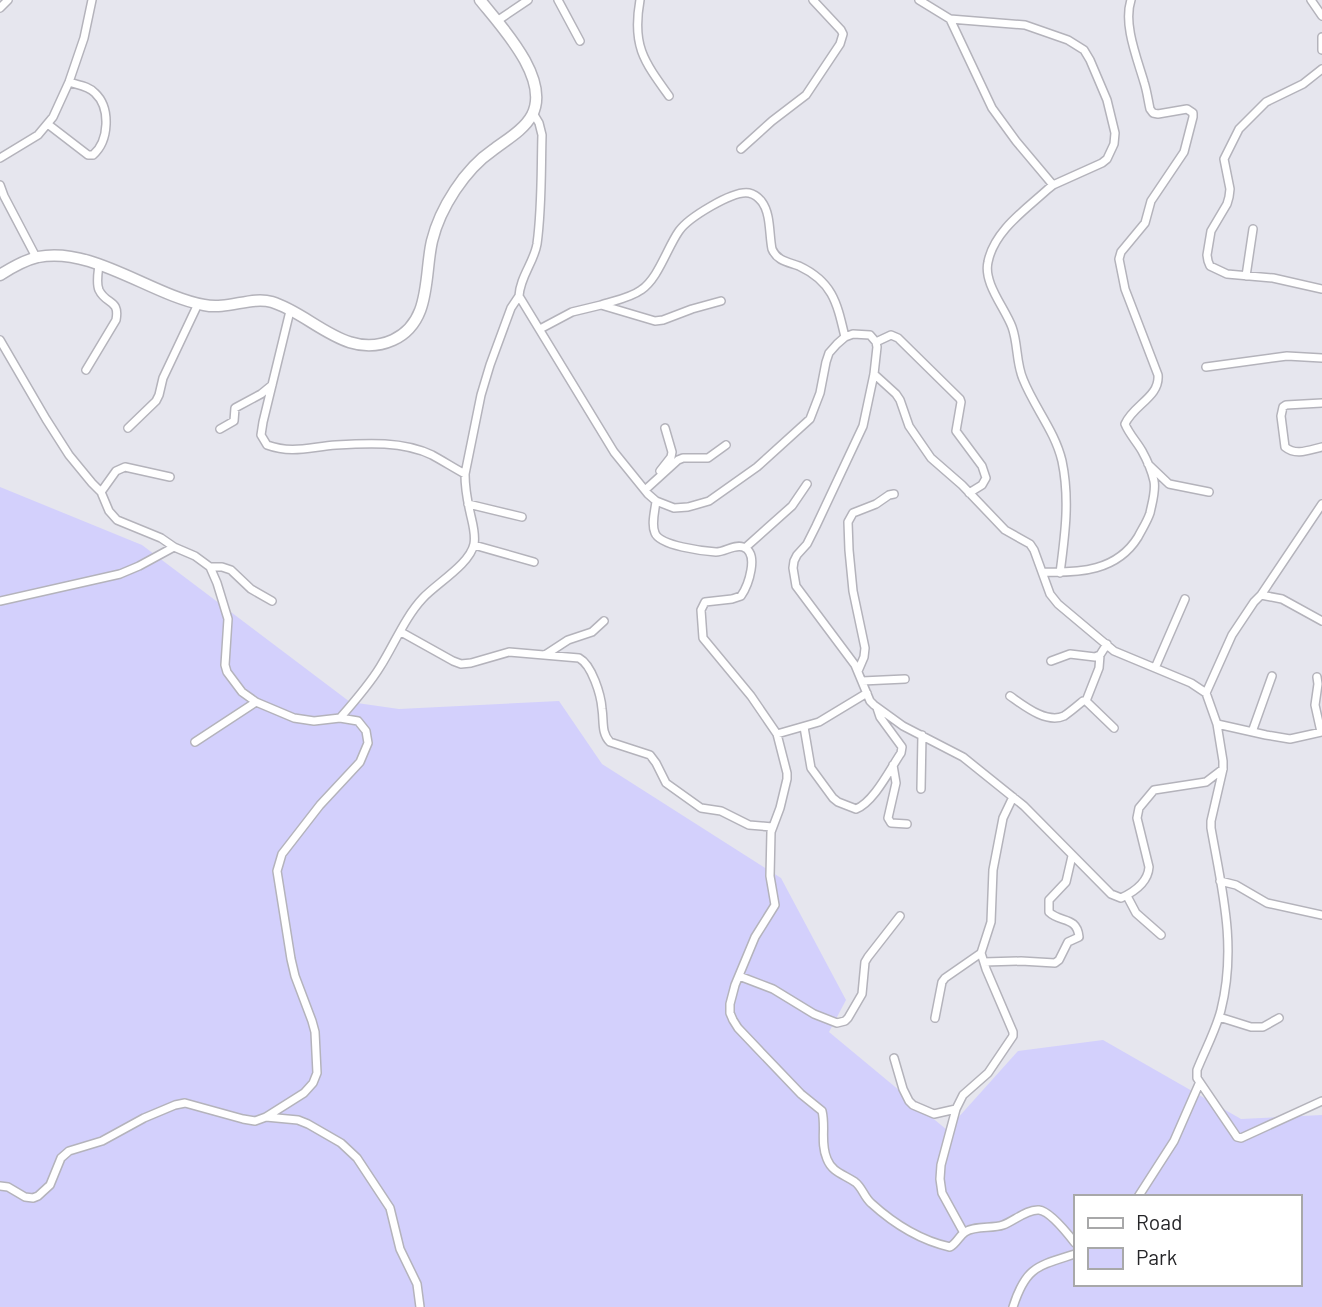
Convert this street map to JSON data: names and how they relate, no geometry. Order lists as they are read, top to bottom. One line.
{"legend":["Road","Park"]}
